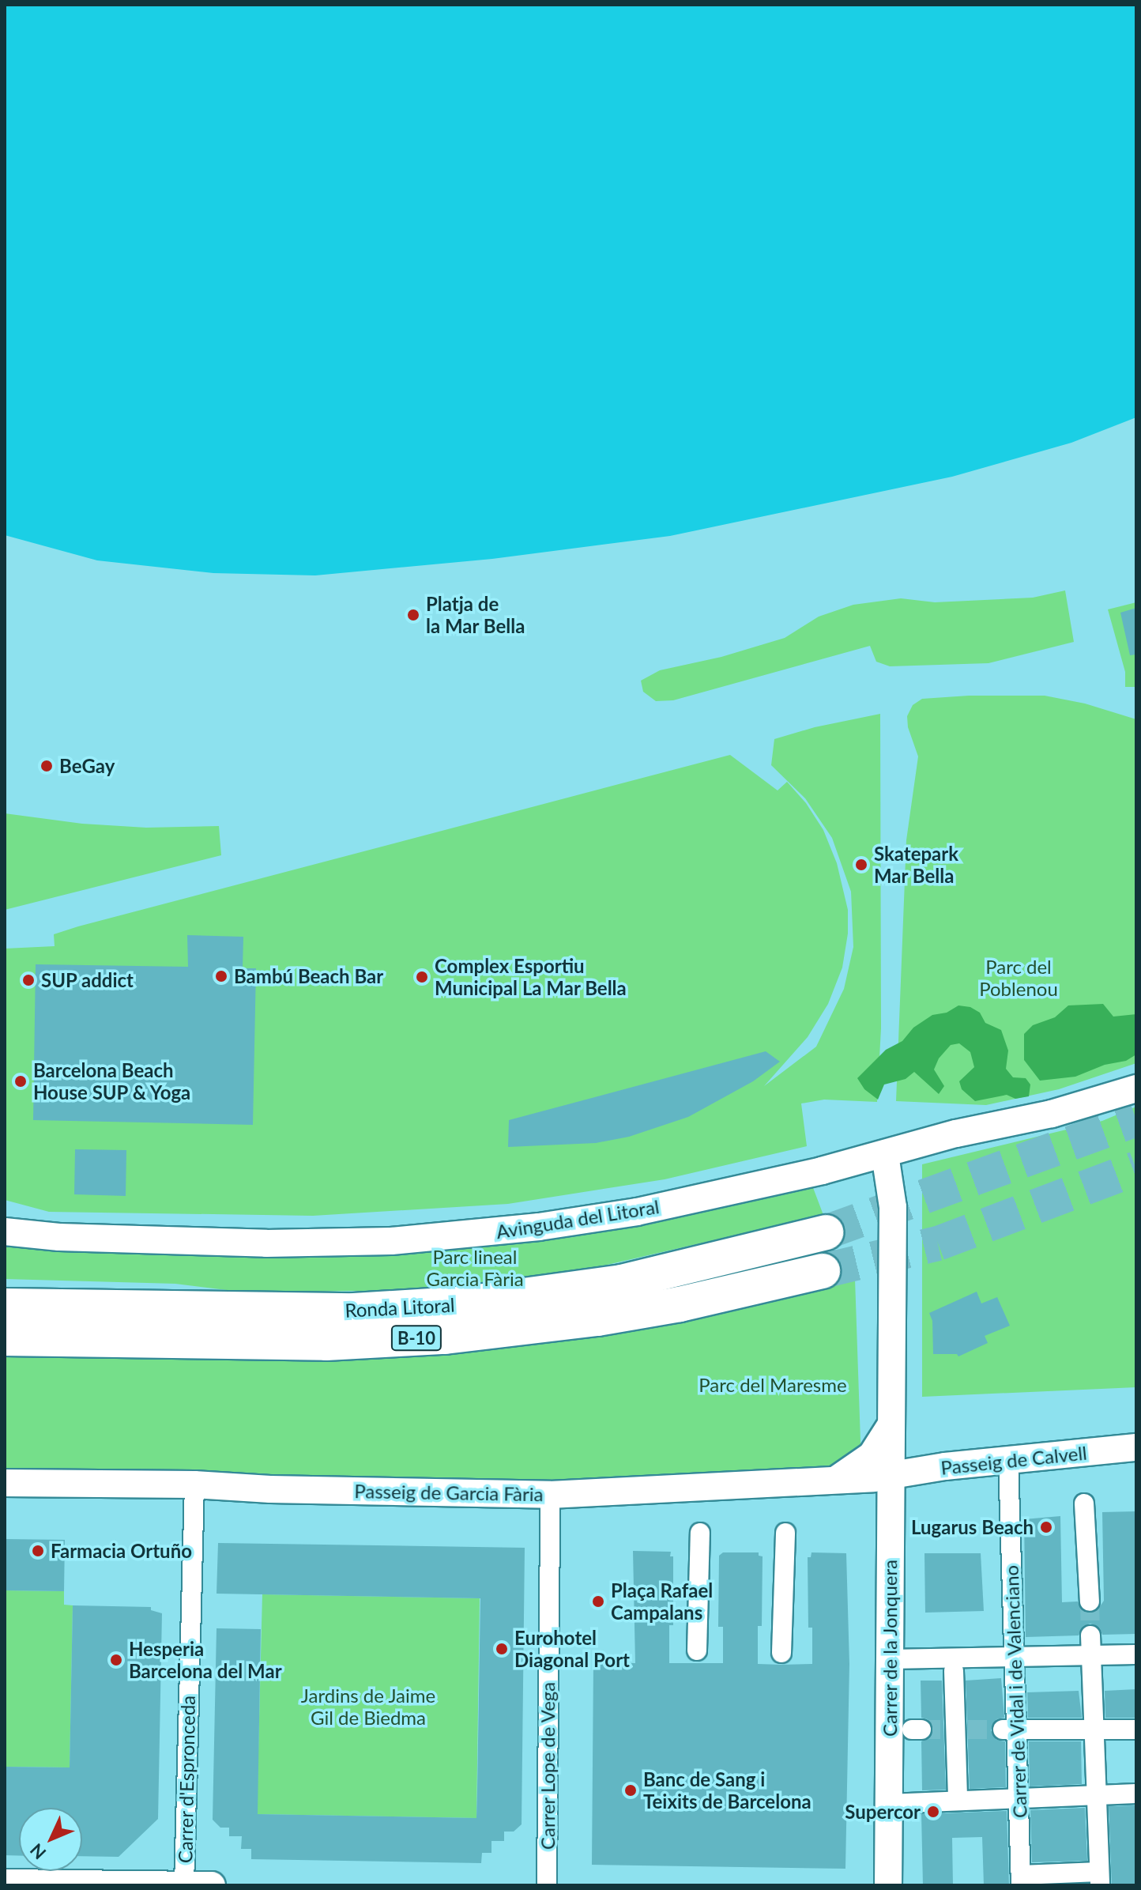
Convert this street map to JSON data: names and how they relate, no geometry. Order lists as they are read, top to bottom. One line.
{"streets":{"highway":["Ronda Litoral","B-10"],"main road":["Avinguda del Litoral","Passeig de Calvell","Passeig de Garcia Fària","Carrer de la Jonquera"],"street":["Carrer de Vidal i de Valenciano","Carrer Lope de Vega","Carrer d'Espronceda"]},"crossings":[["Avinguda del Litoral","Carrer de la Jonquera"],["Passeig de Calvell","Passeig de Garcia Fària"],["Passeig de Calvell","Carrer de la Jonquera"],["Passeig de Calvell","Carrer de Vidal i de Valenciano"],["Passeig de Garcia Fària","Carrer de la Jonquera"],["Passeig de Garcia Fària","Carrer Lope de Vega"],["Passeig de Garcia Fària","Carrer d'Espronceda"]],"parks":["Parc del Poblenou","Parc lineal Garcia Fària","Parc del Maresme","Jardins de Jaime Gil de Biedma"],"places":["Platja de la Mar Bella","BeGay","Skatepark Mar Bella","Bambú Beach Bar","Complex Esportiu Municipal La Mar Bella","SUP addict","Barcelona Beach House SUP & Yoga","Lugarus Beach","Farmacia Ortuño","Plaça Rafael Campalans","Eurohotel Diagonal Port","Hesperia Barcelona del Mar","Banc de Sang i Teixits de Barcelona","Supercor"],"north":"bottom left"}
